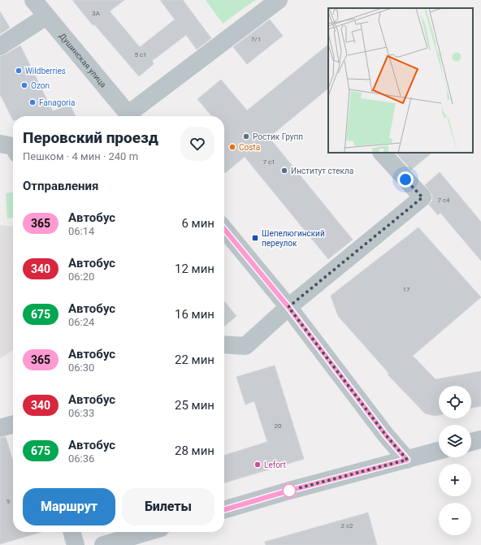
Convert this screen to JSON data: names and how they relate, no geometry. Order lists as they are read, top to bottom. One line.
{"streets":{"street":["Душинская улица"]},"places":{"other":["Wildberries","Ozon","Fanagoria","Ростик Групп","Costa","Институт стекла","Lefort"],"transit":["Шепелюгинский переулок"]},"lines":["bus line 365"],"house_numbers":["3А","7/1","5 с1","7 с1","7 с4","17","20","9","2 с2"],"page":{"heading":[["Перовский проезд","Пешком · 4 мин · 240 m"],"Отправления"],"list":[{"mark":"365","name":"Автобус","note":"06:14","value":"6 мин"},{"mark":"340","name":"Автобус","note":"06:20","value":"12 мин"},{"mark":"675","name":"Автобус","note":"06:24","value":"16 мин"},{"mark":"365","name":"Автобус","note":"06:30","value":"22 мин"},{"mark":"340","name":"Автобус","note":"06:33","value":"25 мин"},{"mark":"675","name":"Автобус","note":"06:36","value":"28 мин"}],"map_buttons":["+","−"],"buttons":["Маршрут","Билеты"]}}
